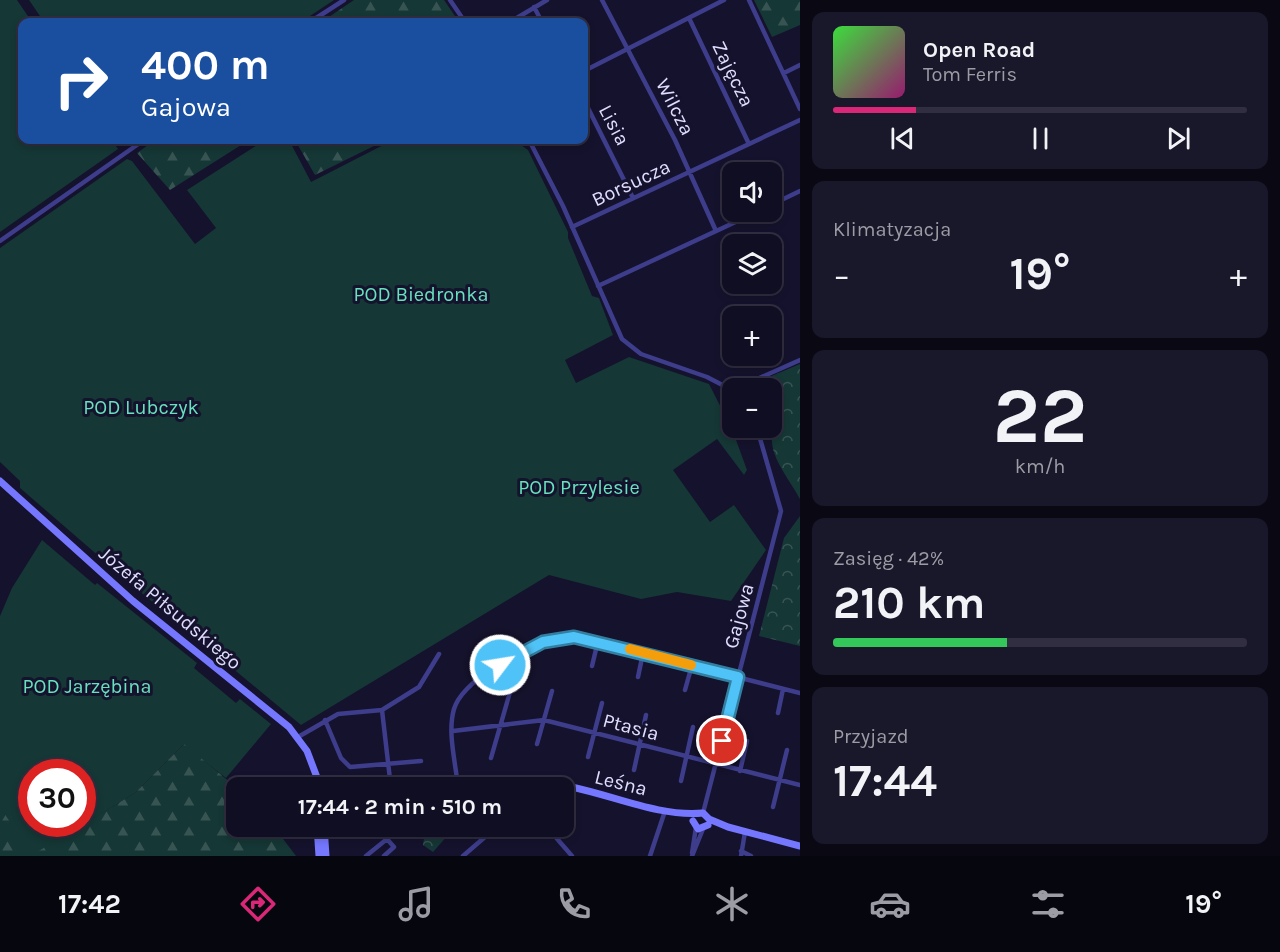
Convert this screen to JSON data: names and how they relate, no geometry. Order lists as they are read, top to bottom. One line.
{"streets":{"street":["Zajęcza","Wilcza","Lisia","Borsucza","Józefa Piłsudskiego","Gajowa","Ptasia","Leśna"]},"crossings":[["Zajęcza","Borsucza"],["Wilcza","Borsucza"],["Lisia","Borsucza"],["Gajowa","Ptasia"],["Gajowa","Leśna"]],"parks":["POD Biedronka","POD Lubczyk","POD Przylesie","POD Jarzębina"],"page":{"turn":["400 m","Gajowa"],"song":["Open Road","Tom Ferris"],"map_buttons":["+","−"],"tile":["Klimatyzacja",["22","km/h"],["Zasięg · 42%","210 km"],["Przyjazd","17:44"]],"heat":["−","19°","+"],"limit":"30","trip":"17:44 · 2 min · 510 m","tabs":["17:42","19°"]}}
